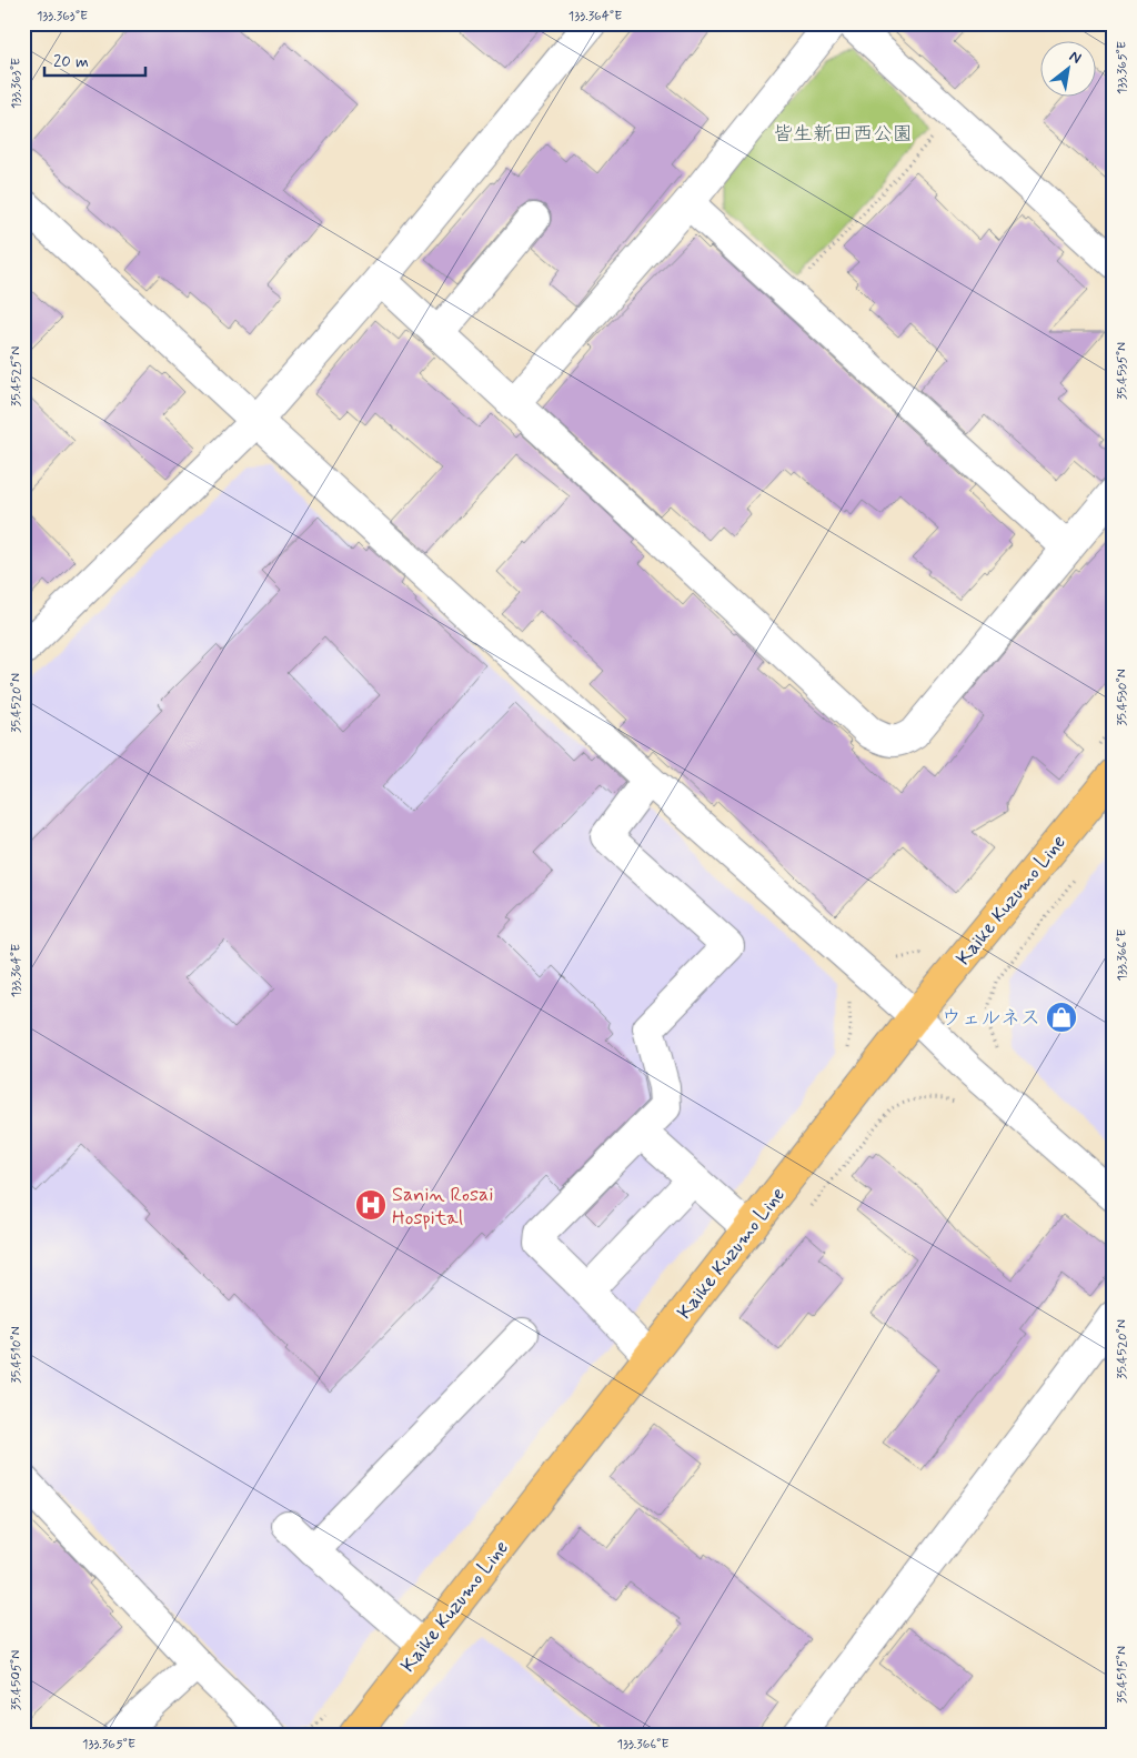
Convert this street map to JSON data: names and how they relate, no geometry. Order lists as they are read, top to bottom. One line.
{"streets":{"main road":["Kaike Kuzumo Line"]},"parks":["皆生新田西公園"],"places":{"shop":["ウェルネス"],"hospital":["Sanin Rosai Hospital"]},"scale_bar":"20 m","north":"top right","coordinates":["133.363°E","133.364°E","133.365°E","35.4535°N","35.4525°N","35.4530°N","35.4520°N","133.366°E","35.4510°N","35.4515°N","35.4505°N"]}
